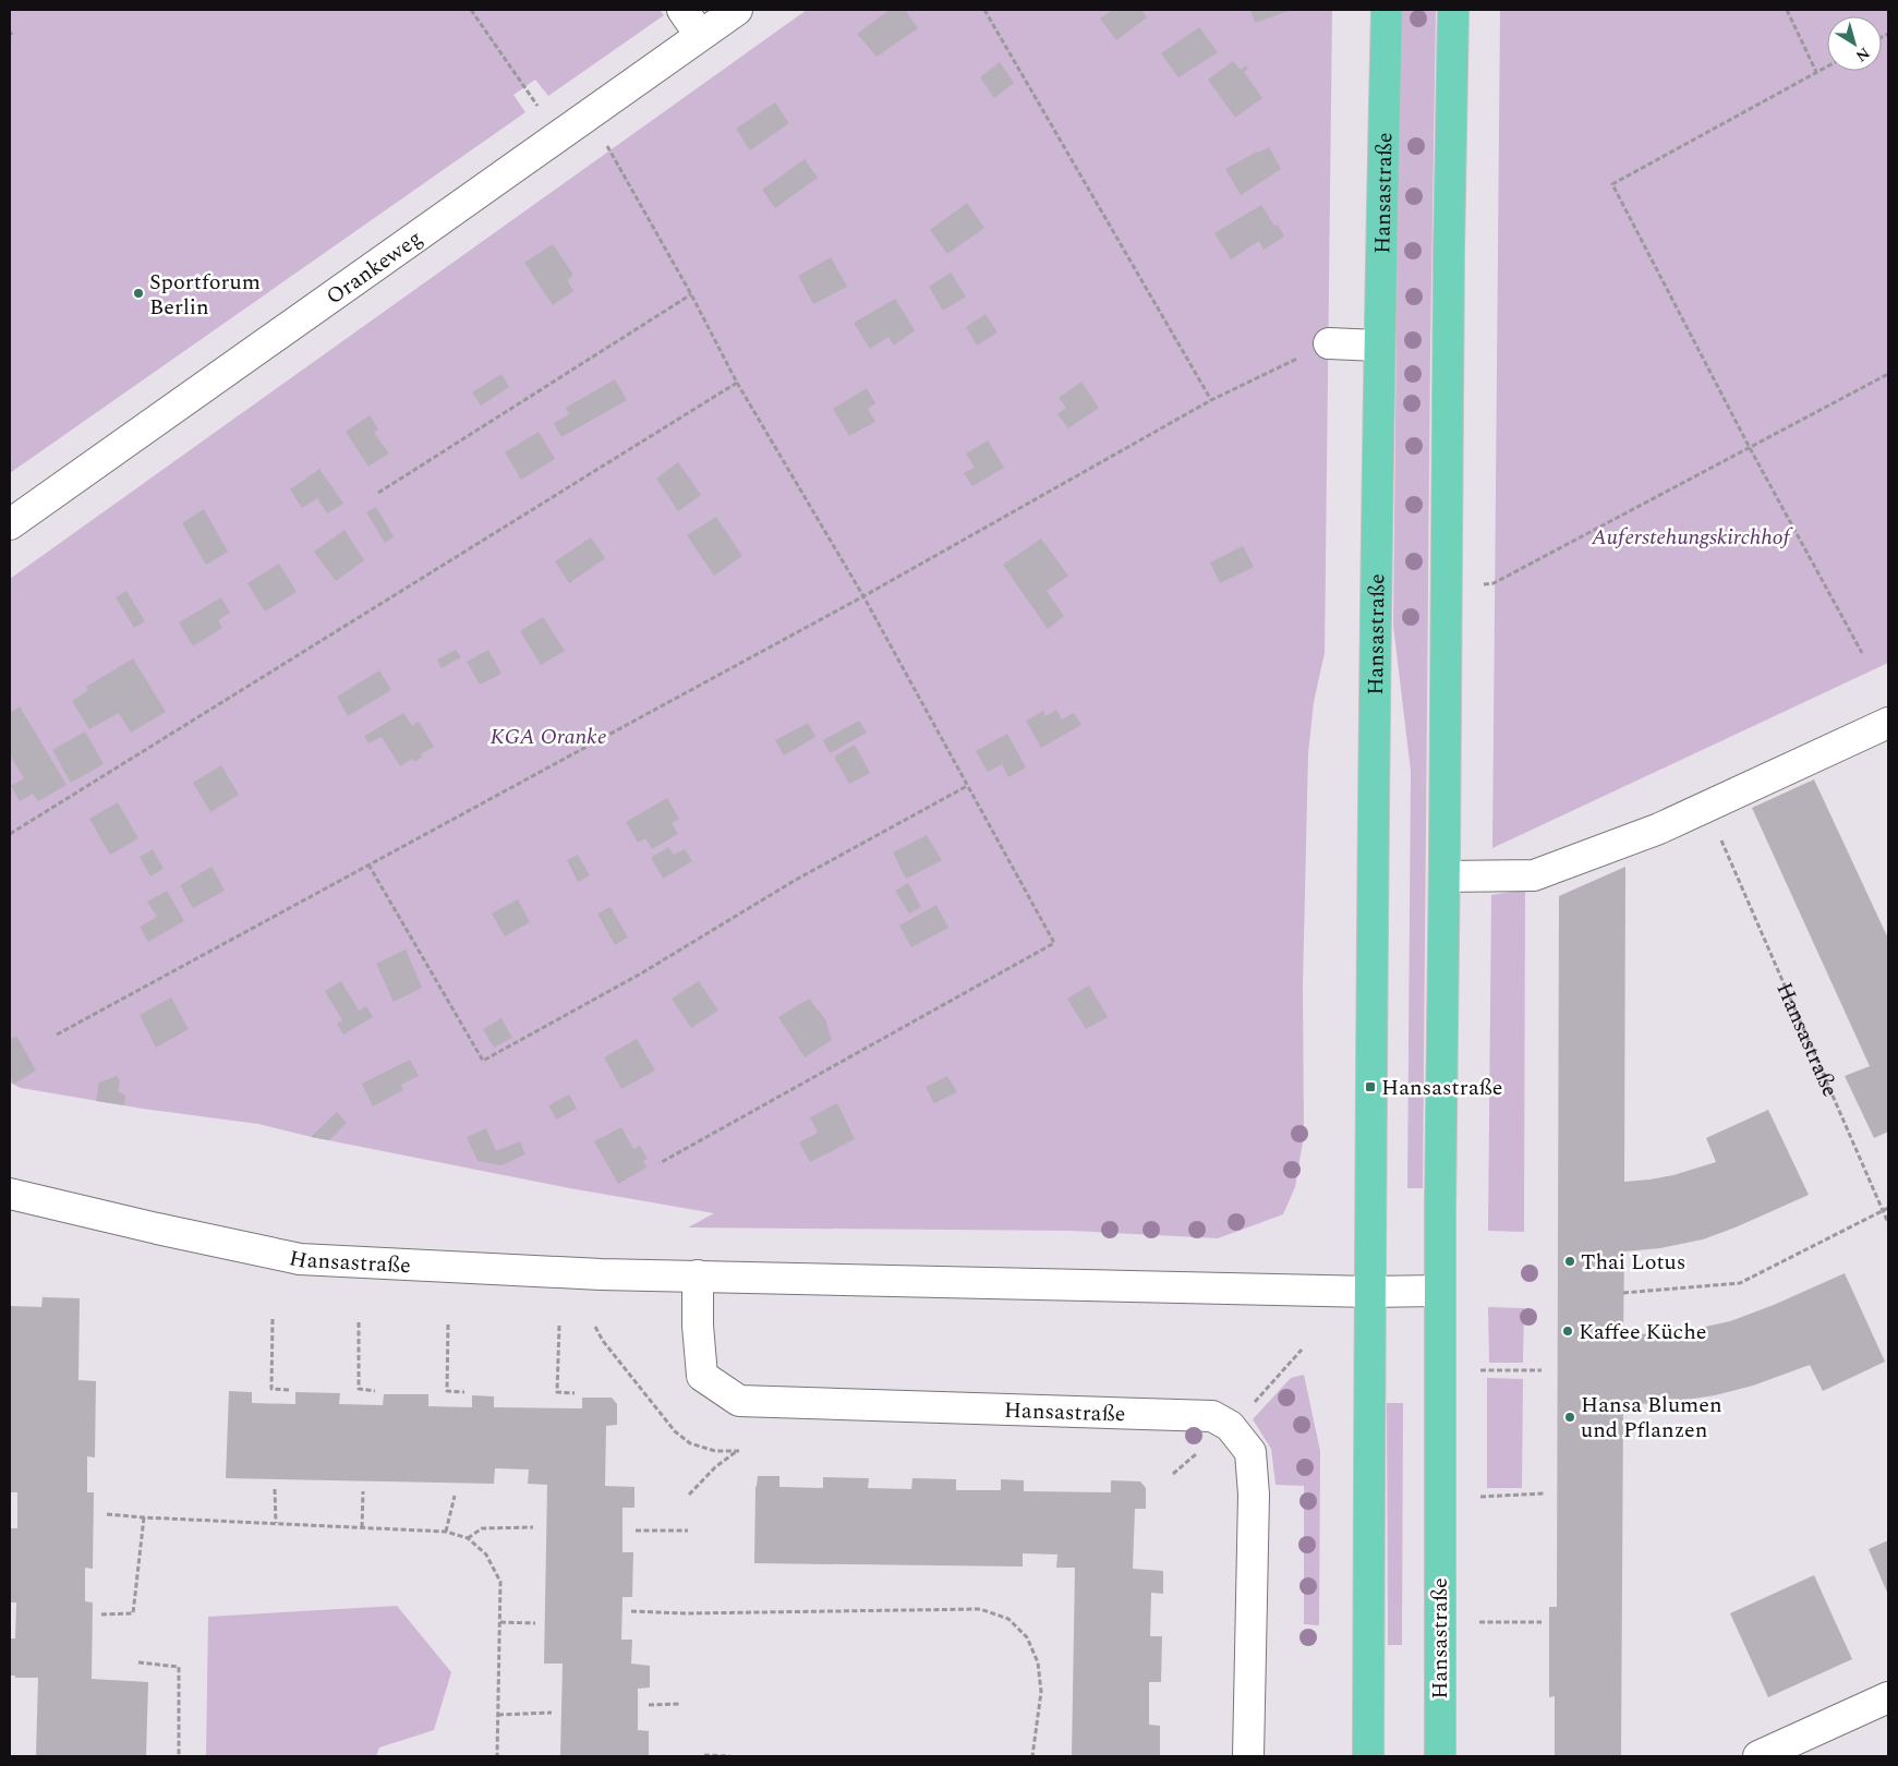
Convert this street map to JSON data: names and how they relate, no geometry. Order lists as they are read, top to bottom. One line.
{"streets":{"main road":["Hansastraße"],"street":["Orankeweg"]},"parks":["Auferstehungskirchhof","KGA Oranke"],"places":{"other":["Sportforum Berlin","Thai Lotus","Kaffee Küche","Hansa Blumen und Pflanzen"],"transit":["Hansastraße"]},"north":"bottom right"}
